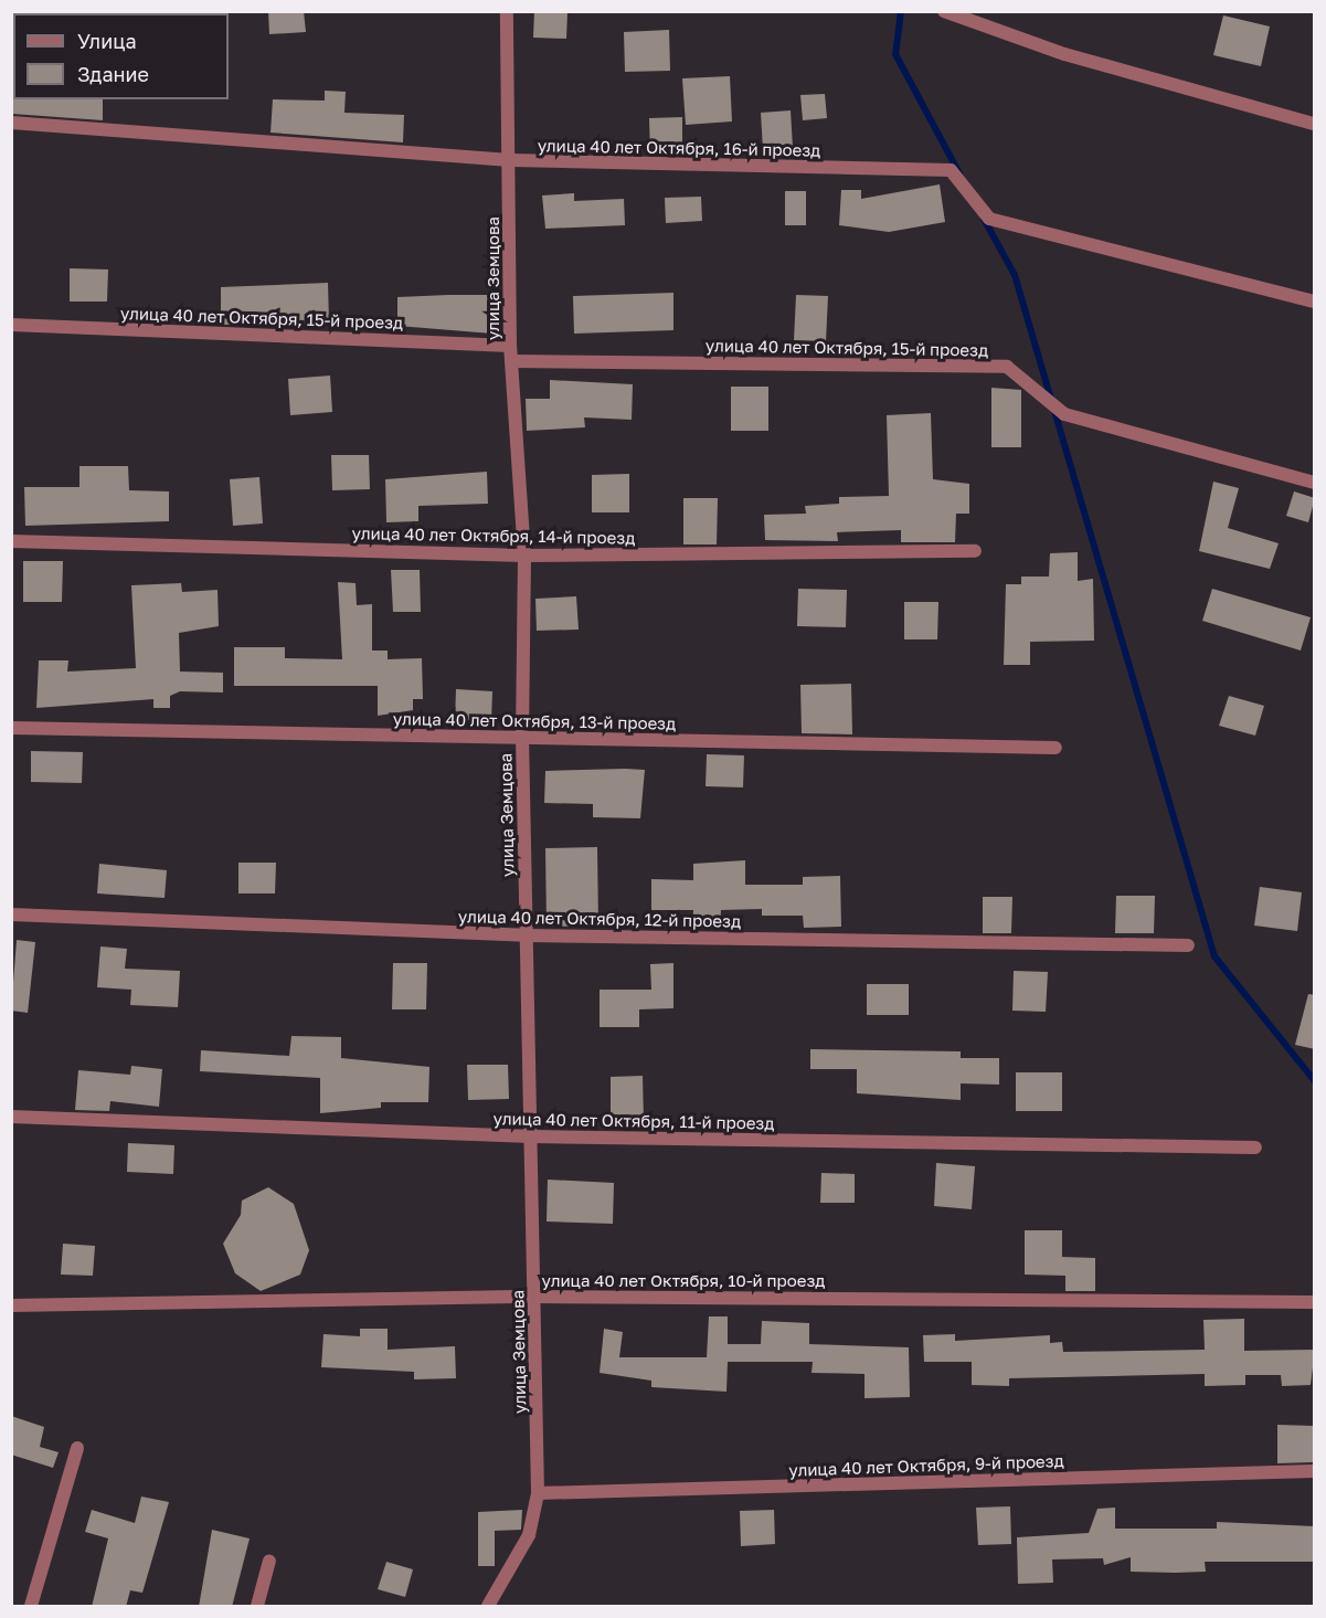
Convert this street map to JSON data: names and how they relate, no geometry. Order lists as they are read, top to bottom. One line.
{"streets":{"street":["улица 40 лет Октября, 16-й проезд","улица Земцова","улица 40 лет Октября, 15-й проезд","улица 40 лет Октября, 14-й проезд","улица 40 лет Октября, 13-й проезд","улица 40 лет Октября, 12-й проезд","улица 40 лет Октября, 11-й проезд","улица 40 лет Октября, 10-й проезд","улица 40 лет Октября, 9-й проезд"]},"crossings":[["улица 40 лет Октября, 16-й проезд","улица Земцова"],["улица Земцова","улица 40 лет Октября, 15-й проезд"],["улица Земцова","улица 40 лет Октября, 14-й проезд"],["улица Земцова","улица 40 лет Октября, 13-й проезд"],["улица Земцова","улица 40 лет Октября, 12-й проезд"],["улица Земцова","улица 40 лет Октября, 11-й проезд"],["улица Земцова","улица 40 лет Октября, 10-й проезд"],["улица Земцова","улица 40 лет Октября, 9-й проезд"]],"legend":["Улица","Здание"]}
